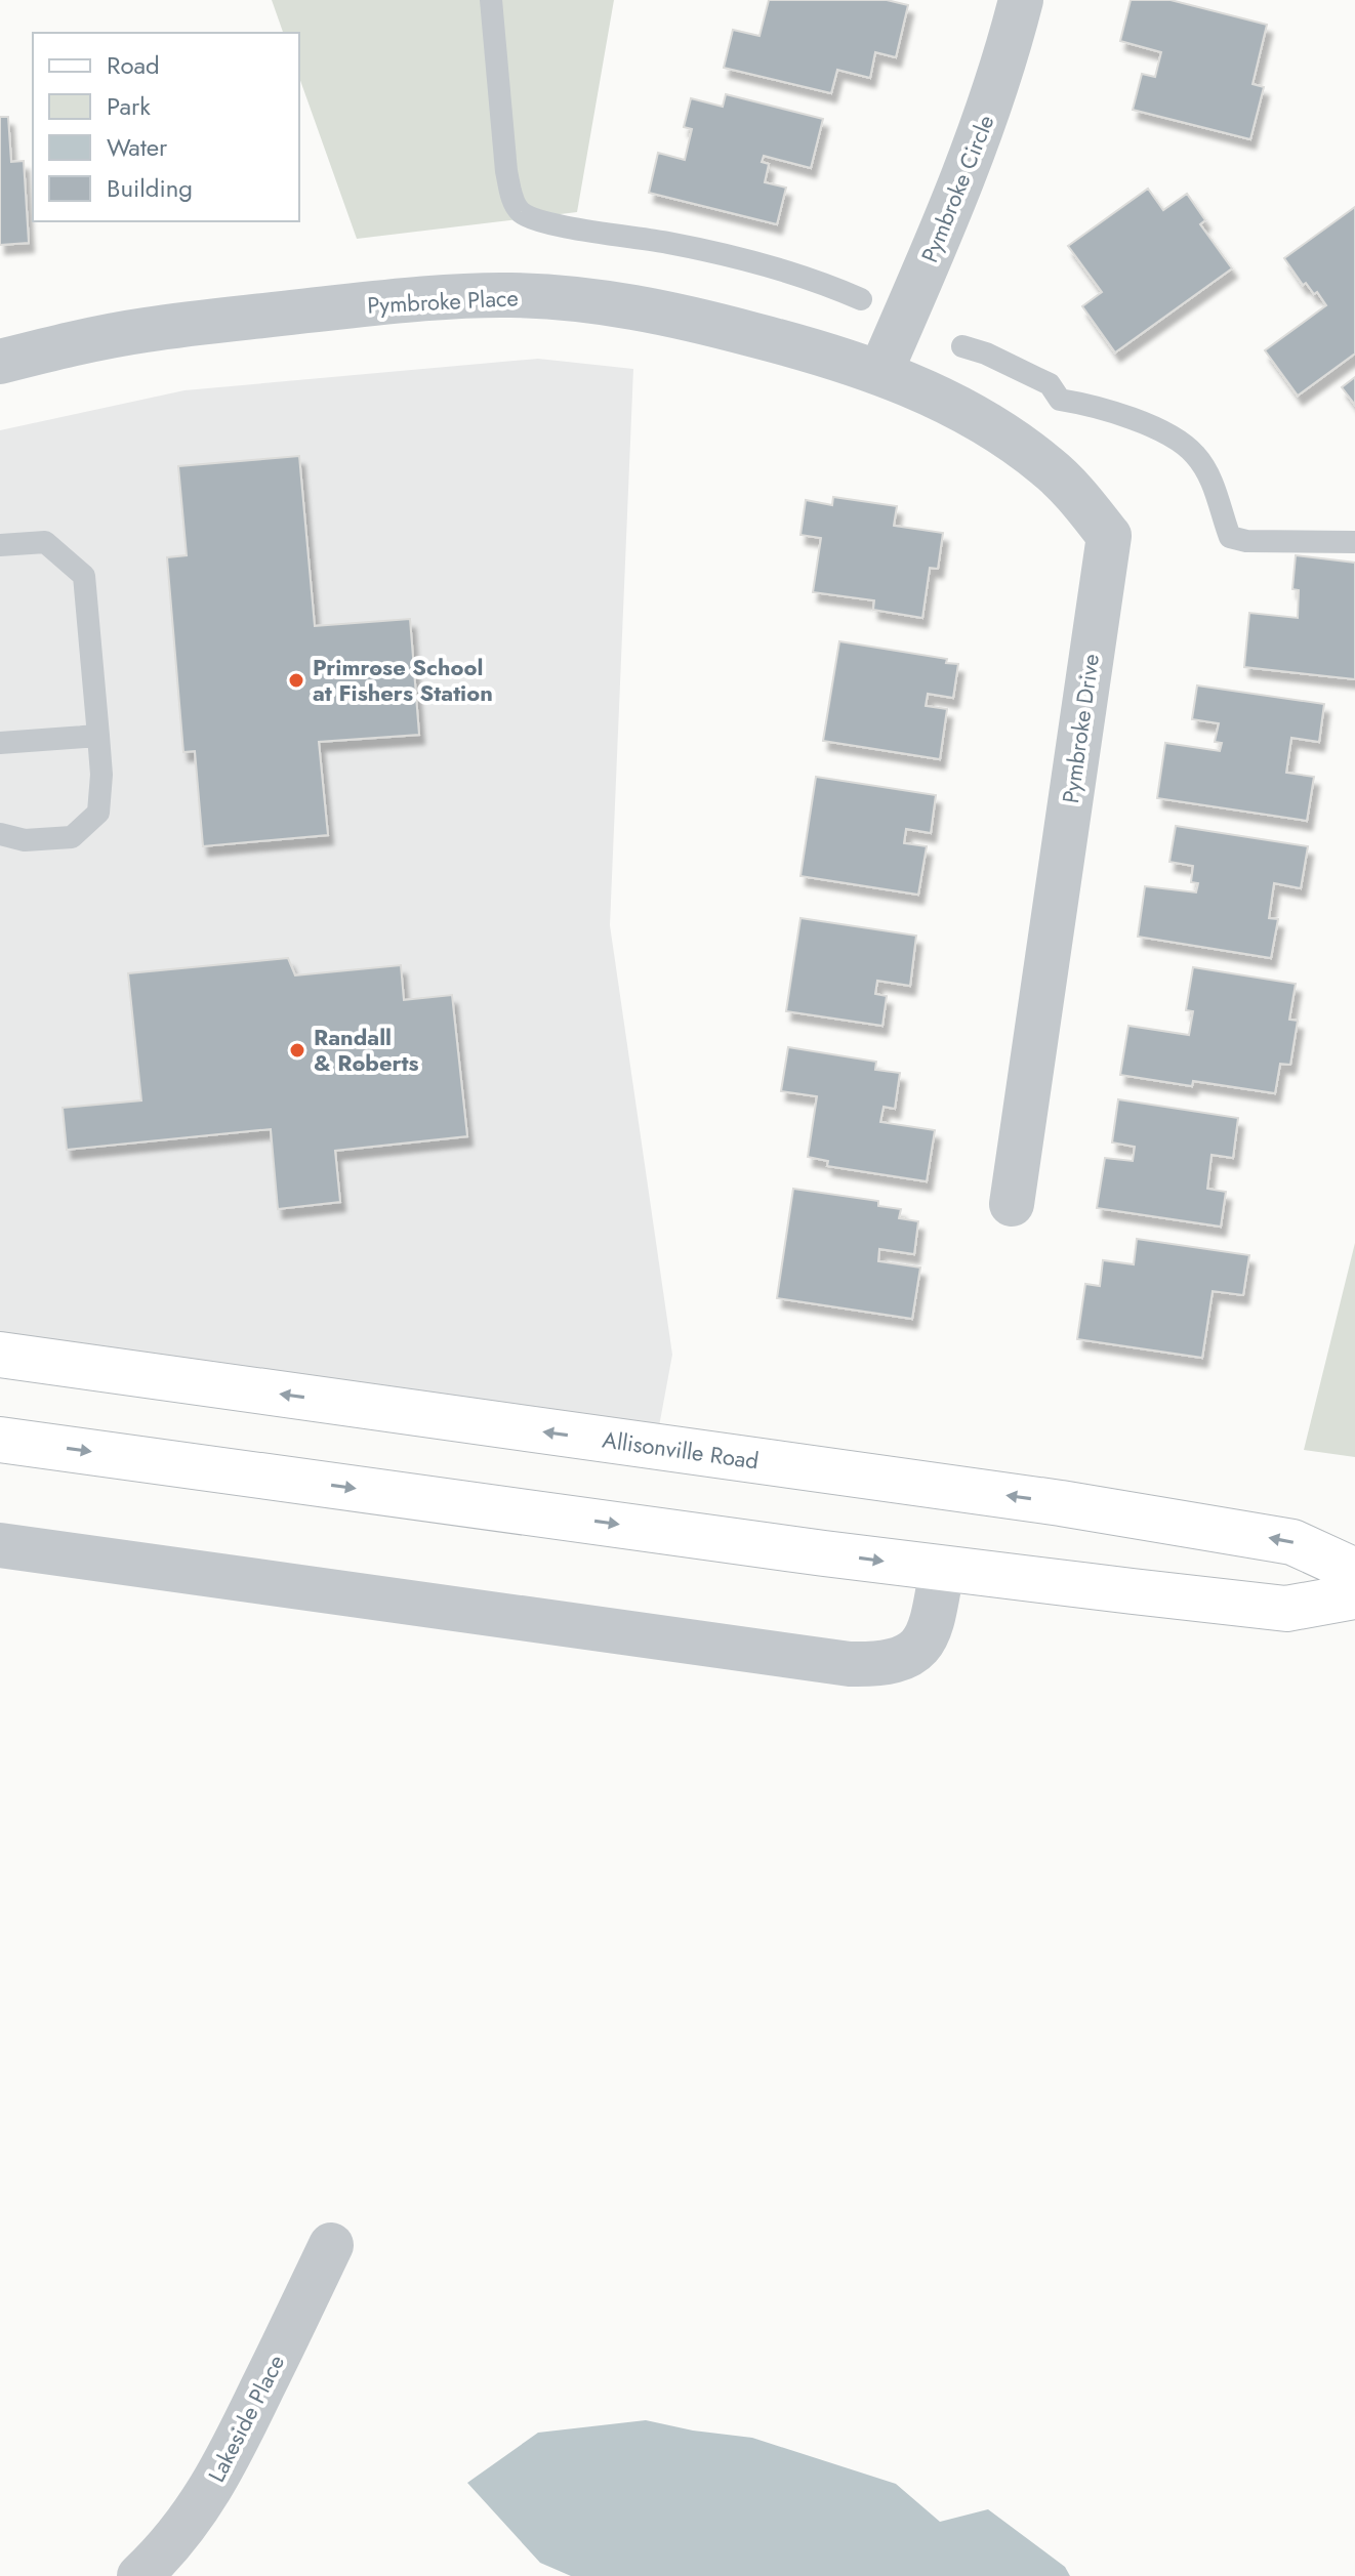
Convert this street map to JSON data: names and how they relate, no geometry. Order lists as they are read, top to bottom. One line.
{"streets":{"main road":["Allisonville Road"],"street":["Pymbroke Circle","Pymbroke Place","Pymbroke Drive","Lakeside Place"]},"crossings":[["Pymbroke Circle","Pymbroke Place"],["Pymbroke Circle","Pymbroke Drive"],["Pymbroke Place","Pymbroke Drive"]],"places":["Primrose School at Fishers Station","Randall & Roberts"],"legend":["Road","Park","Water","Building"]}
